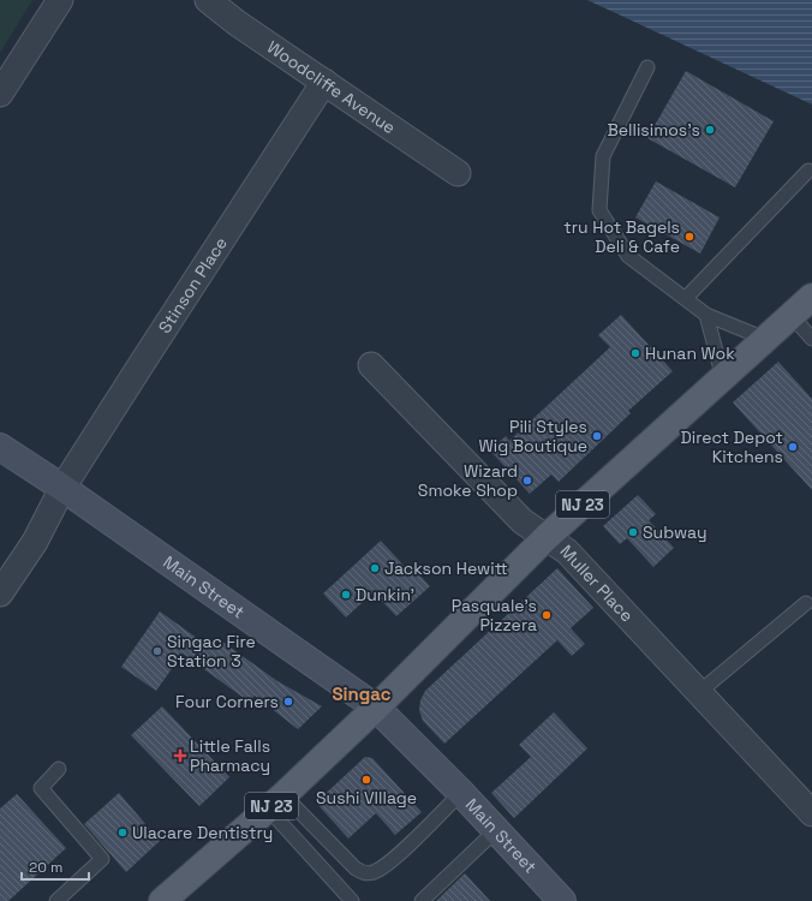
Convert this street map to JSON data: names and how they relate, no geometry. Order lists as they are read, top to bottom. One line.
{"streets":{"main road":["NJ 23","Main Street"],"street":["Woodcliffe Avenue","Stinson Place","Muller Place"]},"crossings":[["Woodcliffe Avenue","Stinson Place"],["Stinson Place","Main Street"],["NJ 23","Muller Place"],["NJ 23","Main Street"]],"districts":["Singac"],"places":{"other":["Bellisimos's","tru Hot Bagels Deli & Cafe","Hunan Wok","Pili Styles Wig Boutique","Direct Depot Kitchens","Wizard Smoke Shop","Subway","Jackson Hewitt","Dunkin'","Pasquale's Pizzera","Singac Fire Station 3","Four Corners","Sushi VIllage","Ulacare Dentistry"],"health":["Little Falls Pharmacy"]},"scale_bar":"20 m"}
